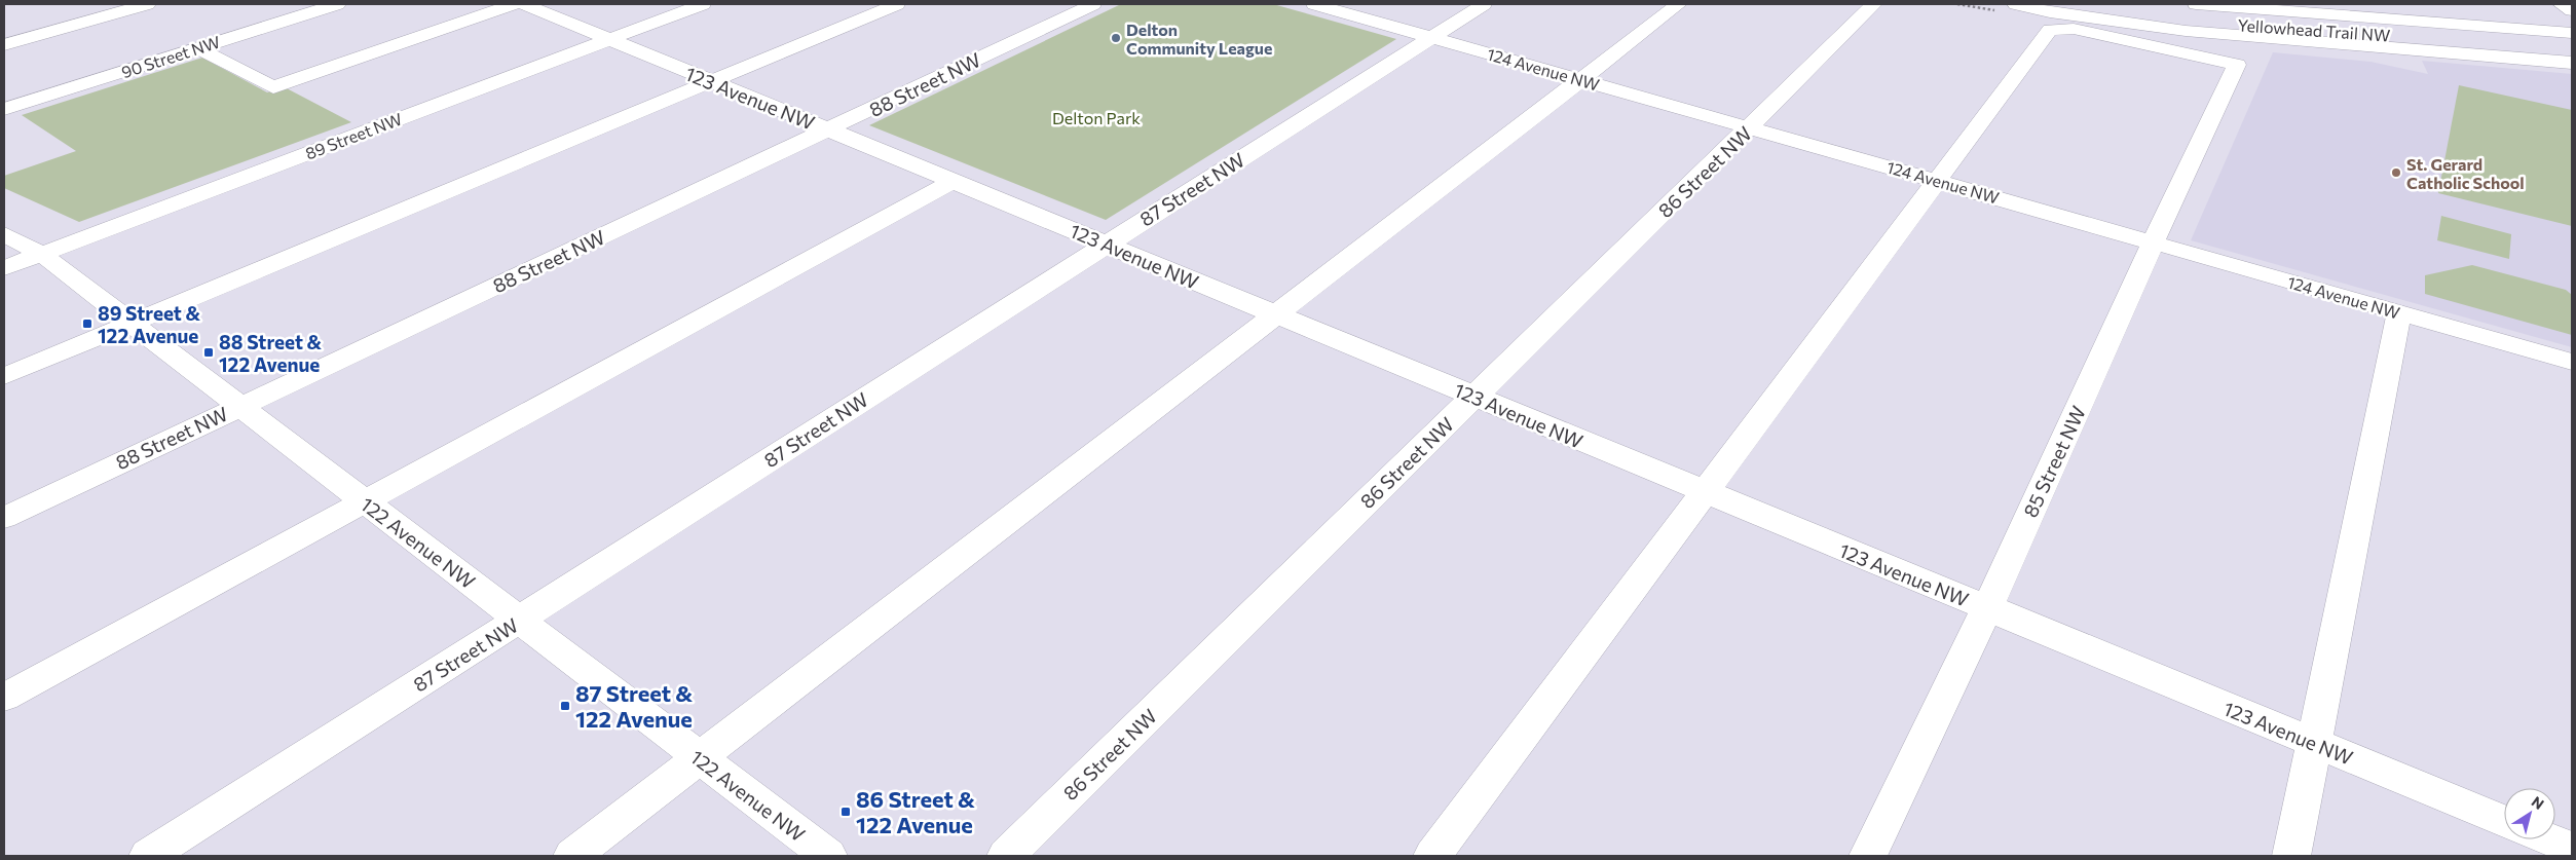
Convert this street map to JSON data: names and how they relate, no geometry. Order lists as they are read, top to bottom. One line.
{"streets":{"main road":["Yellowhead Trail NW","90 Street NW","124 Avenue NW","88 Street NW","123 Avenue NW","89 Street NW","86 Street NW","87 Street NW","85 Street NW","122 Avenue NW"]},"crossings":[["124 Avenue NW","86 Street NW"],["124 Avenue NW","87 Street NW"],["124 Avenue NW","85 Street NW"],["88 Street NW","123 Avenue NW"],["88 Street NW","122 Avenue NW"],["123 Avenue NW","89 Street NW"],["123 Avenue NW","86 Street NW"],["123 Avenue NW","87 Street NW"],["123 Avenue NW","85 Street NW"],["89 Street NW","122 Avenue NW"],["87 Street NW","122 Avenue NW"]],"parks":["Delton Park"],"places":{"other":["Delton Community League","St. Gerard Catholic School"],"transit":["89 Street & 122 Avenue","88 Street & 122 Avenue","87 Street & 122 Avenue","86 Street & 122 Avenue"]},"north":"top right"}
